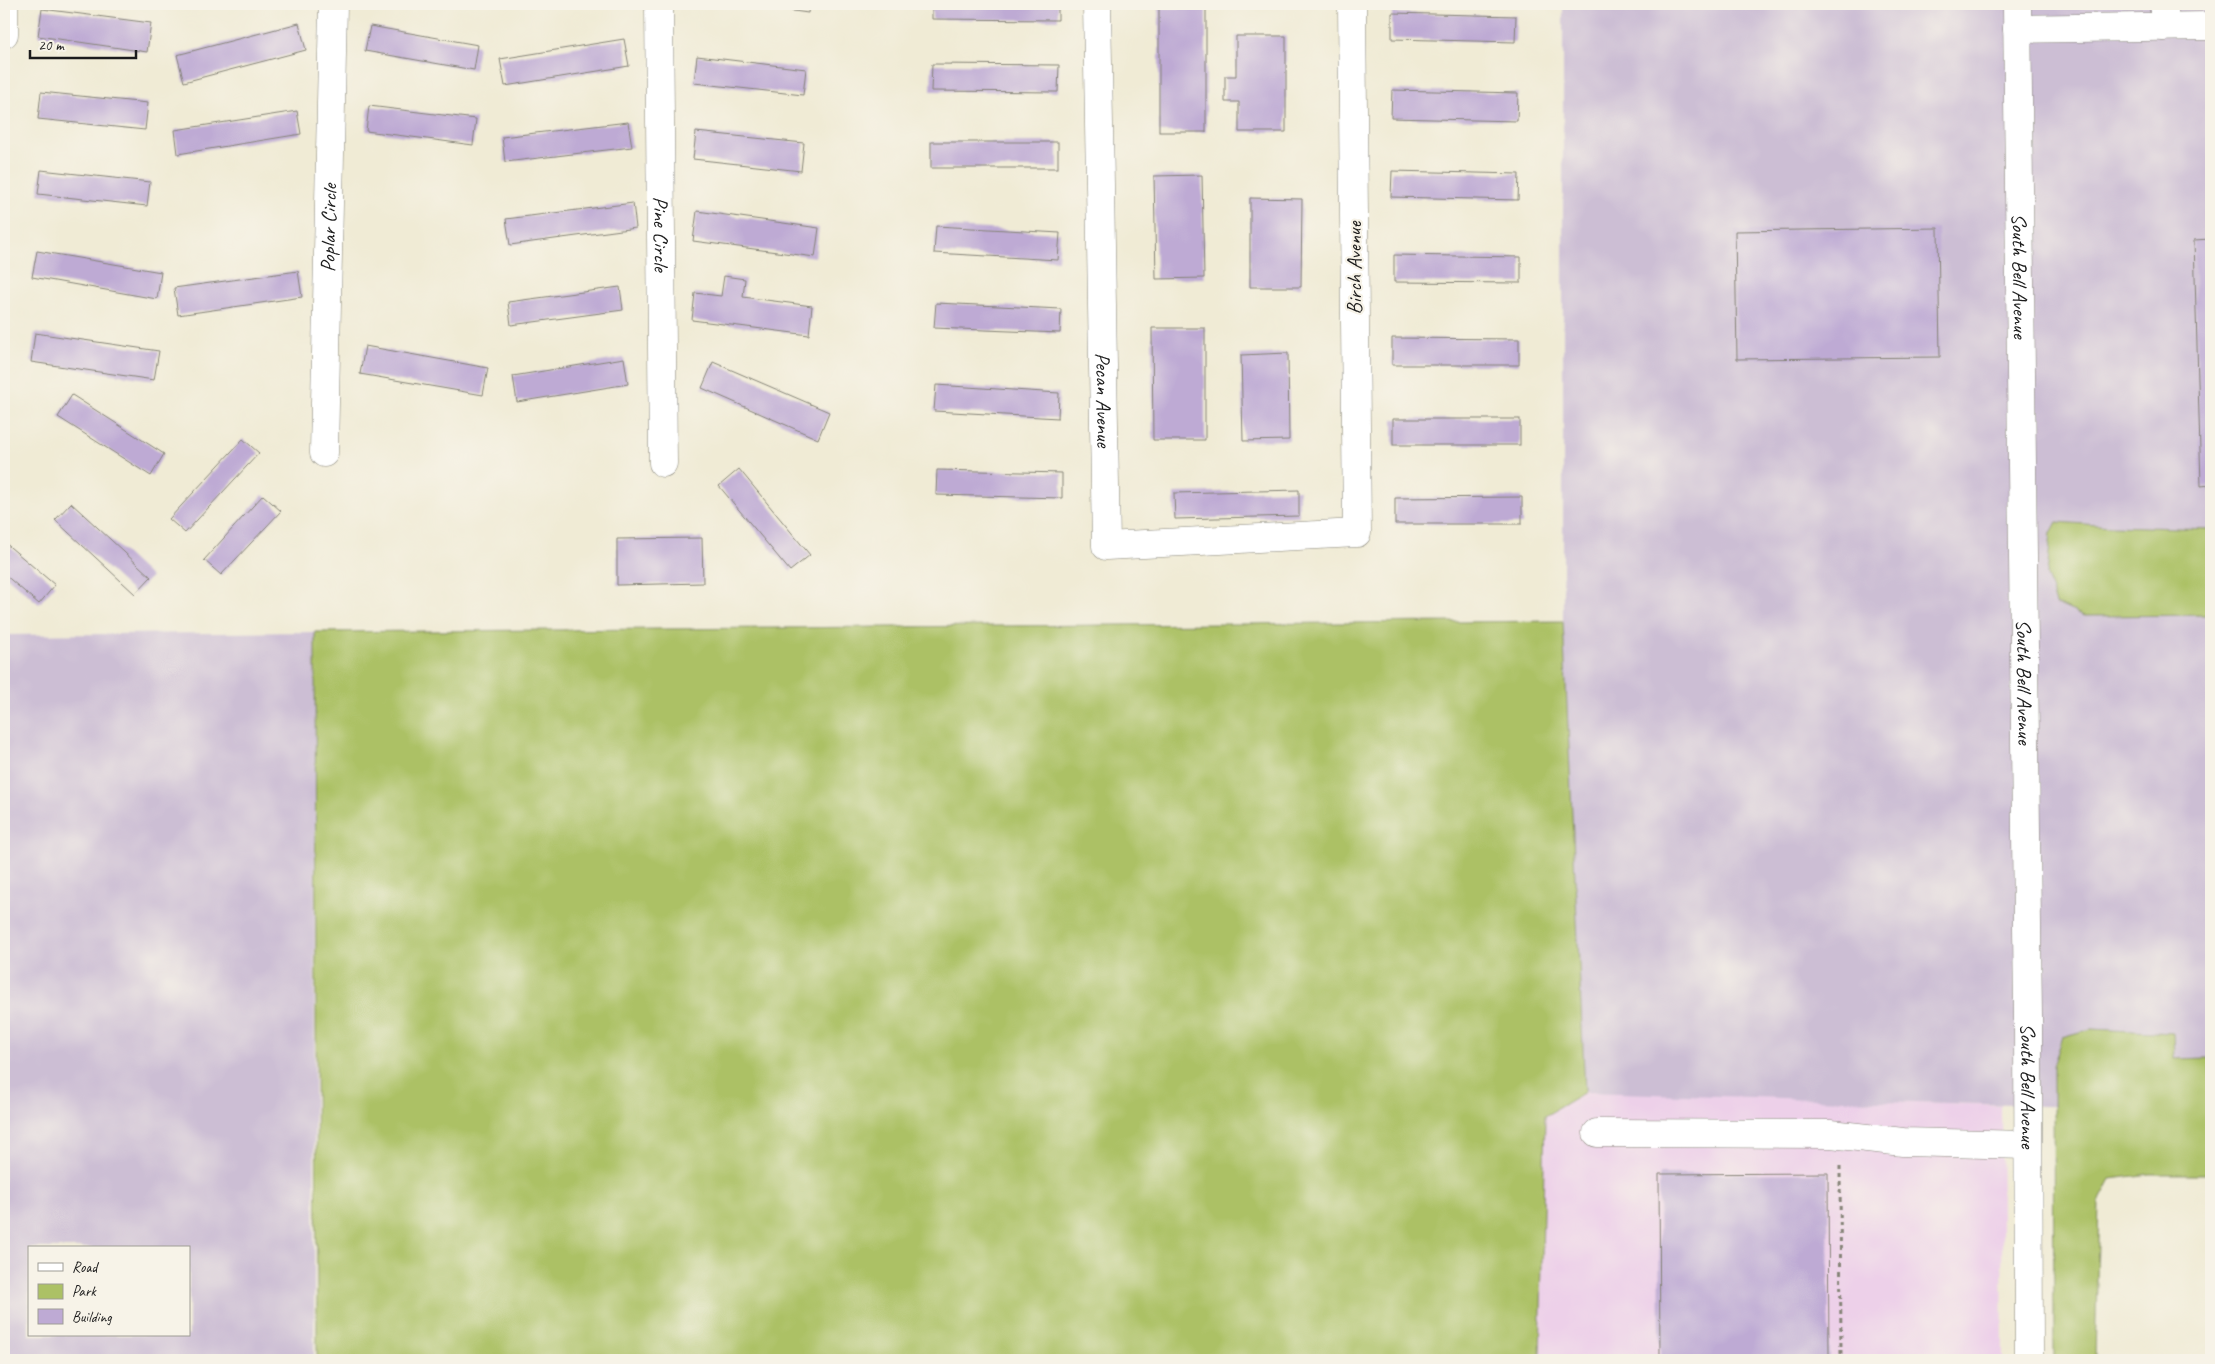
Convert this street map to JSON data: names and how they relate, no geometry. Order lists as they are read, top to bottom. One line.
{"streets":{"street":["Poplar Circle","Pine Circle","Birch Avenue","South Bell Avenue","Pecan Avenue"]},"crossings":[["Birch Avenue","Pecan Avenue"]],"legend":["Road","Park","Building"],"scale_bar":"20 m"}
